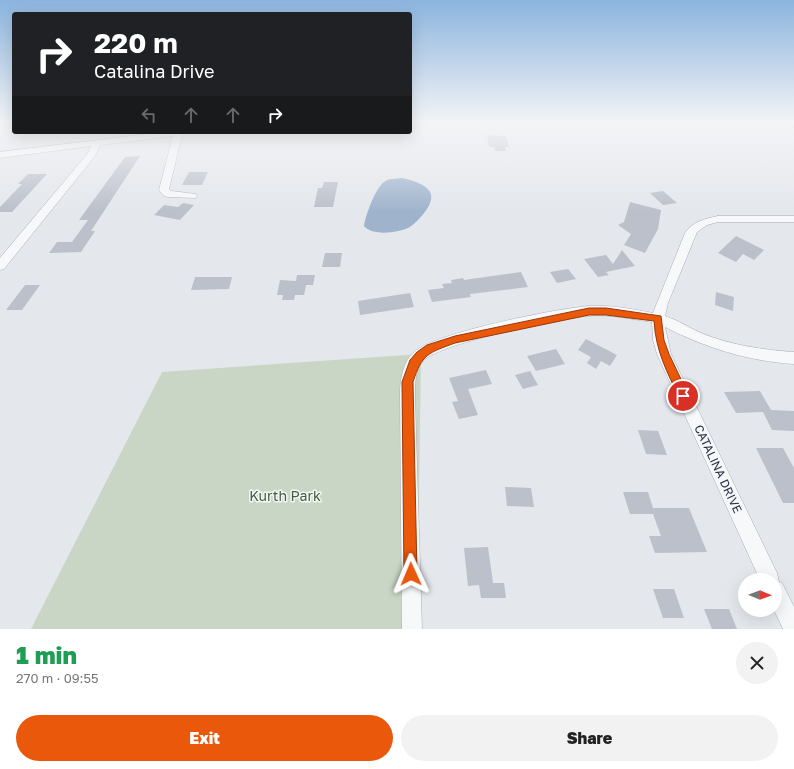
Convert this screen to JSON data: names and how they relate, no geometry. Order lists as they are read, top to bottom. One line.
{"streets":{"street":["CATALINA DRIVE"]},"parks":["Kurth Park"],"north":"right","page":{"turn":["220 m","Catalina Drive"],"heading":["1 min","270 m · 09:55"],"buttons":["Exit","Share"]}}
